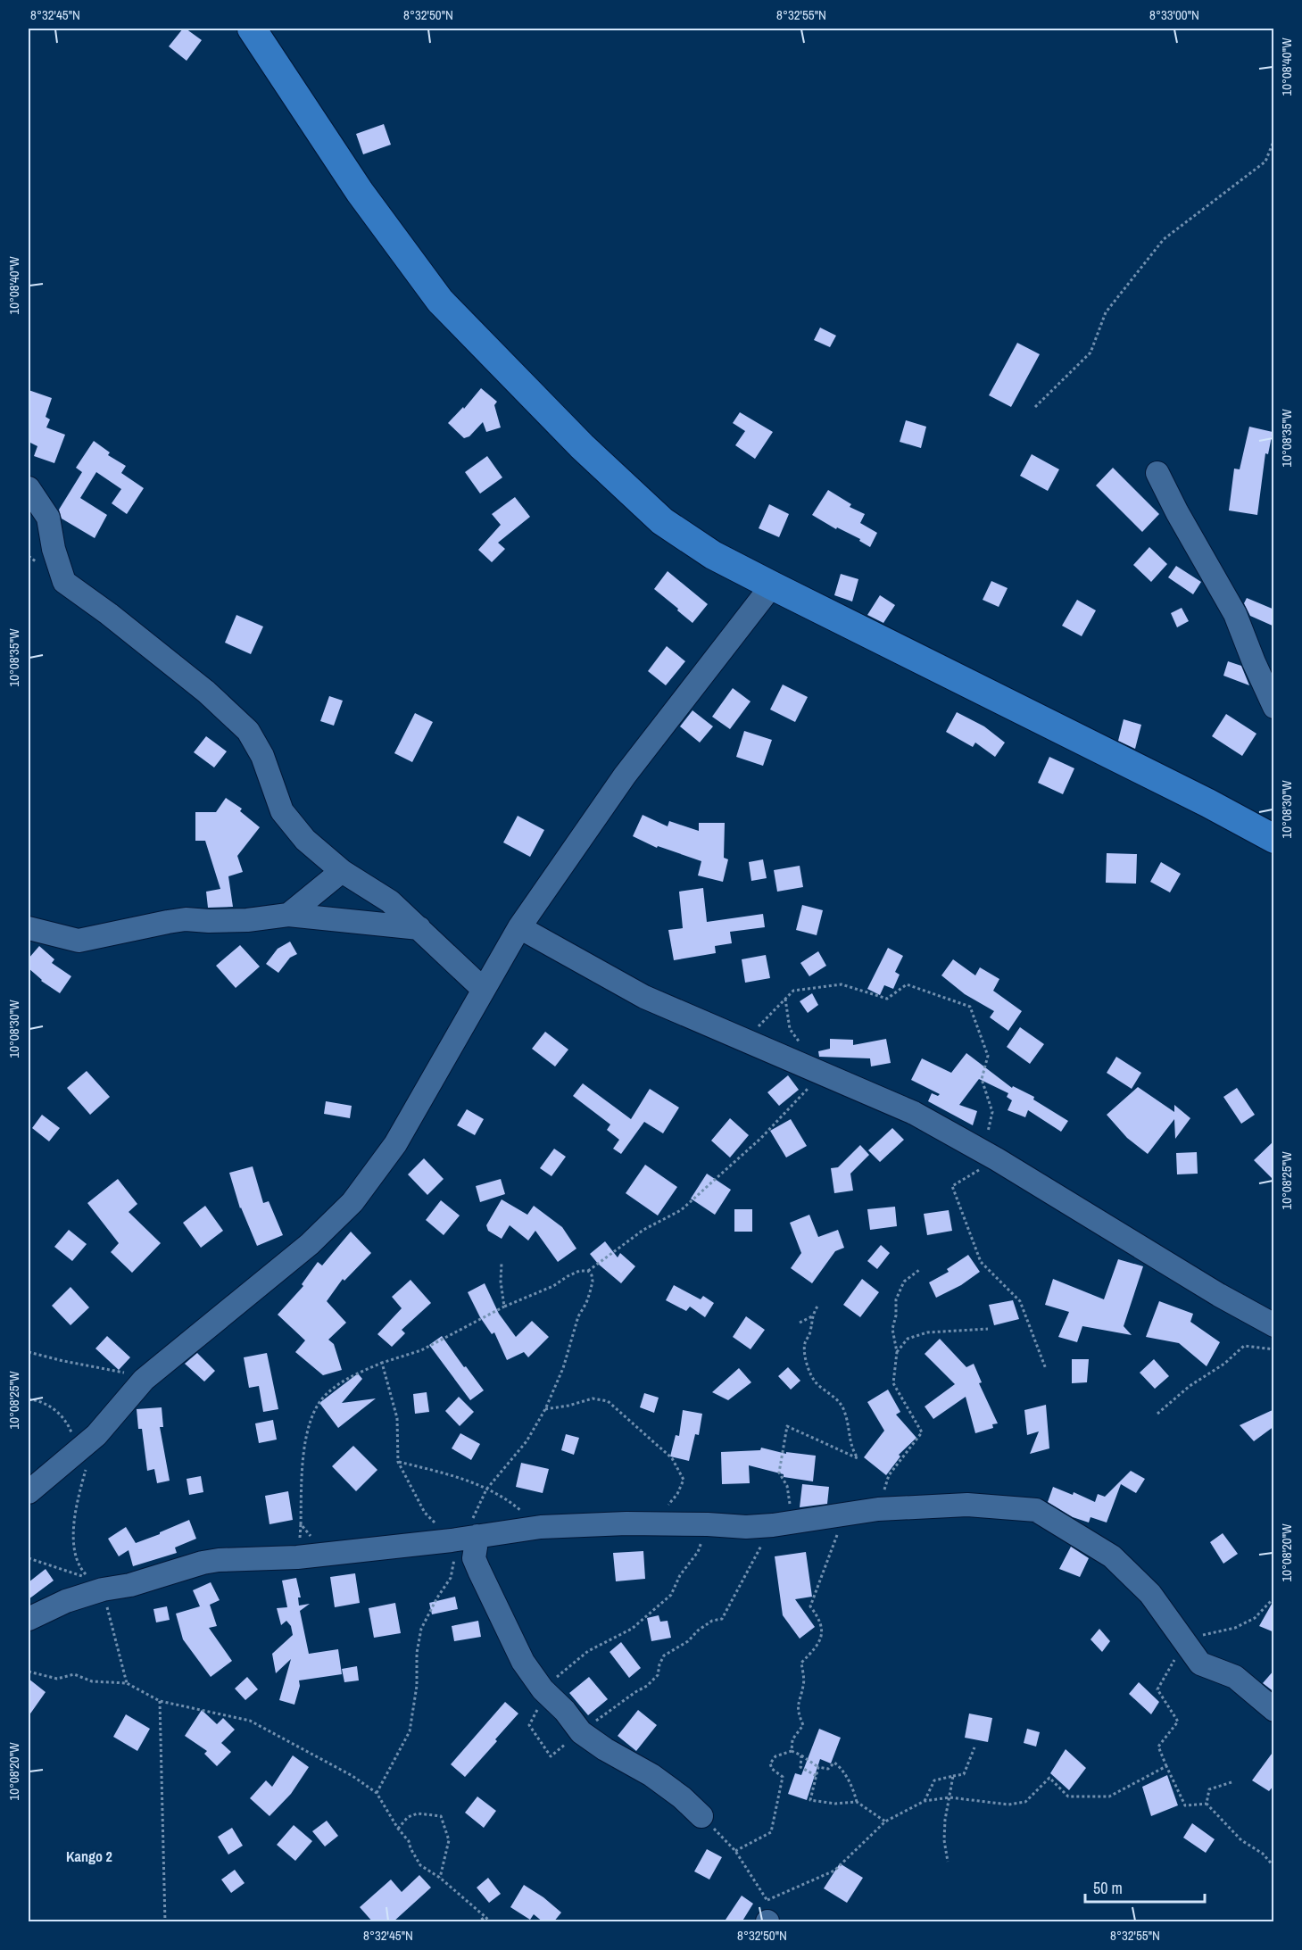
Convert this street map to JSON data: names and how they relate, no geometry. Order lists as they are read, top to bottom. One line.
{"districts":["Kango 2"],"scale_bar":"50 m","coordinates":["8°32'45\"N","8°32'50\"N","8°32'55\"N","8°33'00\"N","10°08'40\"W","10°08'35\"W","10°08'30\"W","10°08'25\"W","10°08'20\"W"]}
